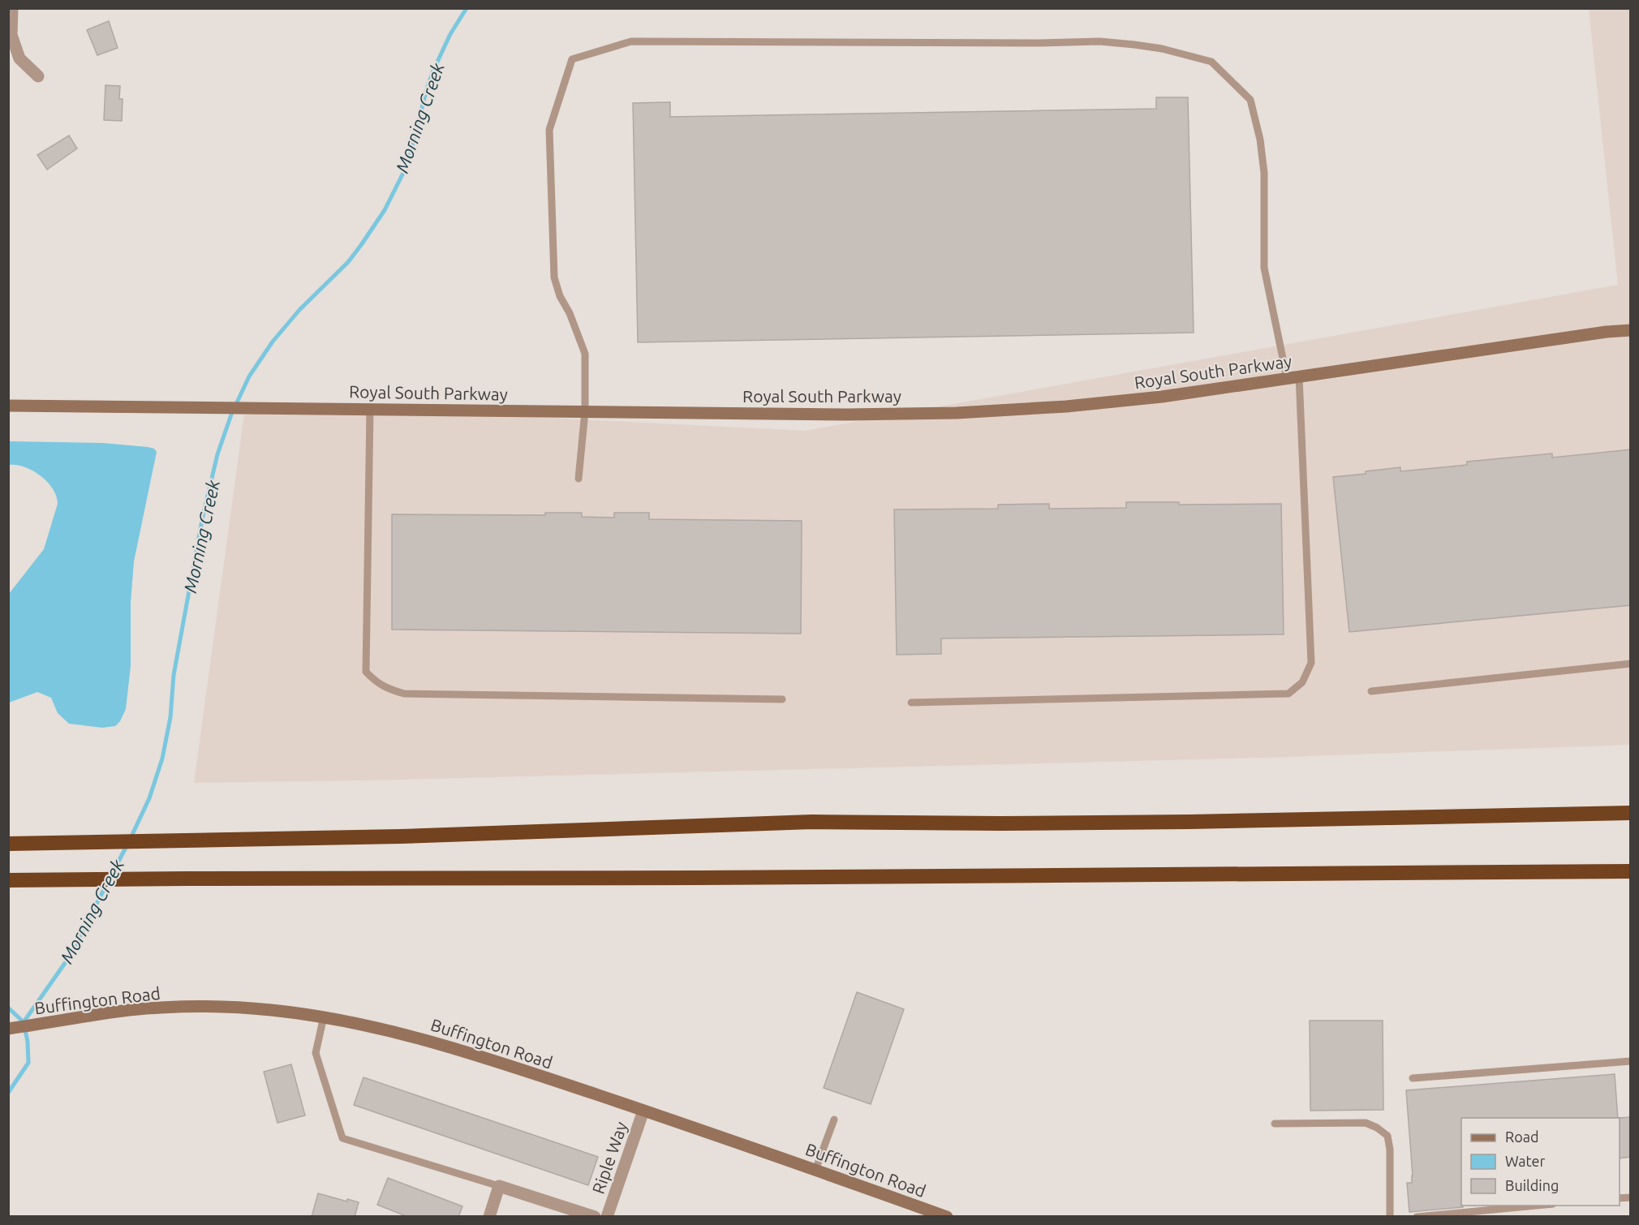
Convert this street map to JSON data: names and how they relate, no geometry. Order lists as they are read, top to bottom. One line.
{"streets":{"street":["Royal South Parkway","Buffington Road","Riple Way"]},"crossings":[["Buffington Road","Riple Way"]],"water":["Morning Creek"],"legend":["Road","Water","Building"]}
